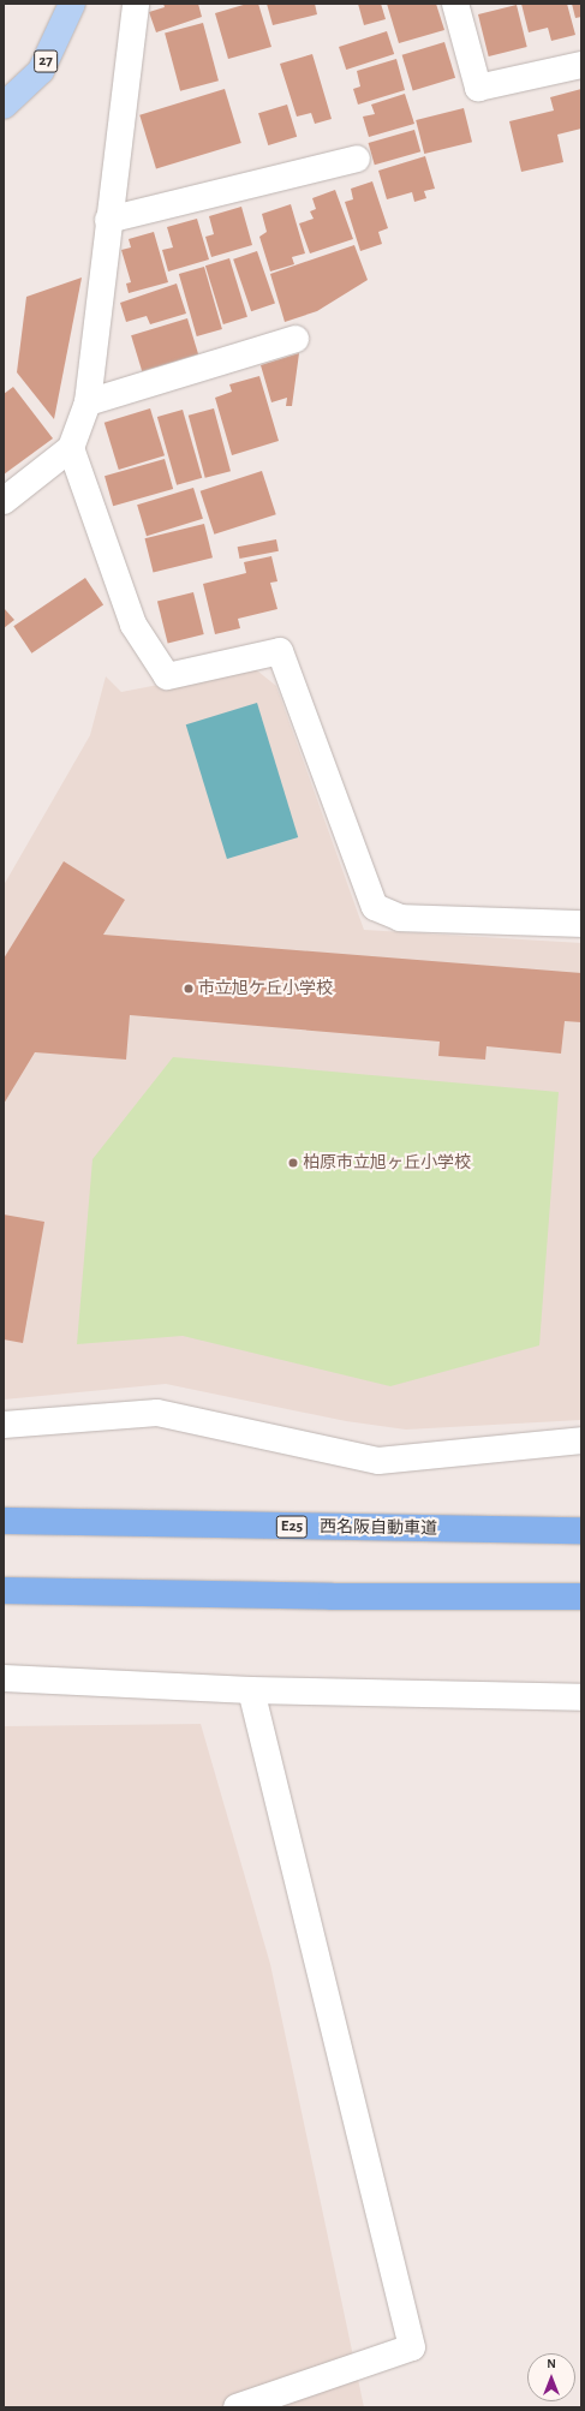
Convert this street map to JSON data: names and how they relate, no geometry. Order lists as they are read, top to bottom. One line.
{"streets":{"highway":["E25","西名阪自動車道"],"main road":["27"]},"places":["市立旭ケ丘小学校","柏原市立旭ヶ丘小学校"],"north":"top"}
